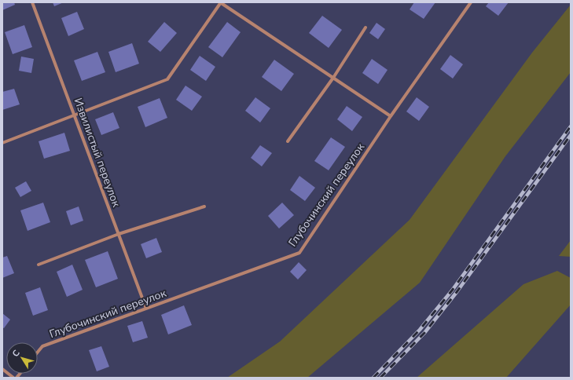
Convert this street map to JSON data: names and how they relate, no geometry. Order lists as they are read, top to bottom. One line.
{"streets":{"street":["Извилистый переулок","Глубочинский переулок"]},"crossings":[["Извилистый переулок","Глубочинский переулок"]],"north":"top left"}
